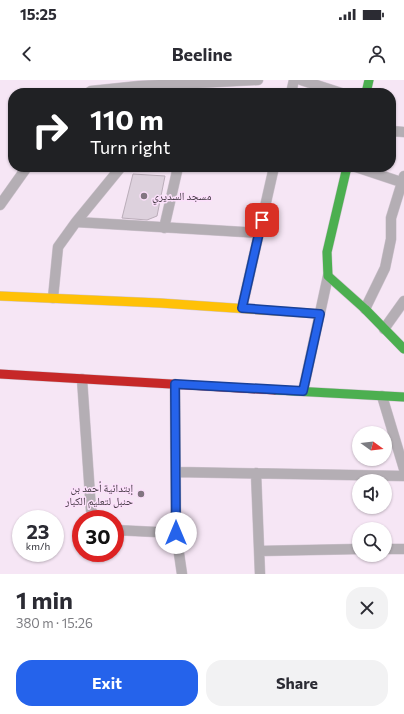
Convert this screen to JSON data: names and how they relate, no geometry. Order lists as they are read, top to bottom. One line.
{"places":["مسجد السديري","إبتدائية أحمد بن حنبل لتعليم الكبار"],"north":"right","page":{"status":"15:25","header":"Beeline","turn":["110 m","Turn right"],"speed":"23 km/h","limit":"30","heading":["1 min","380 m · 15:26"],"buttons":["Exit","Share"]}}
